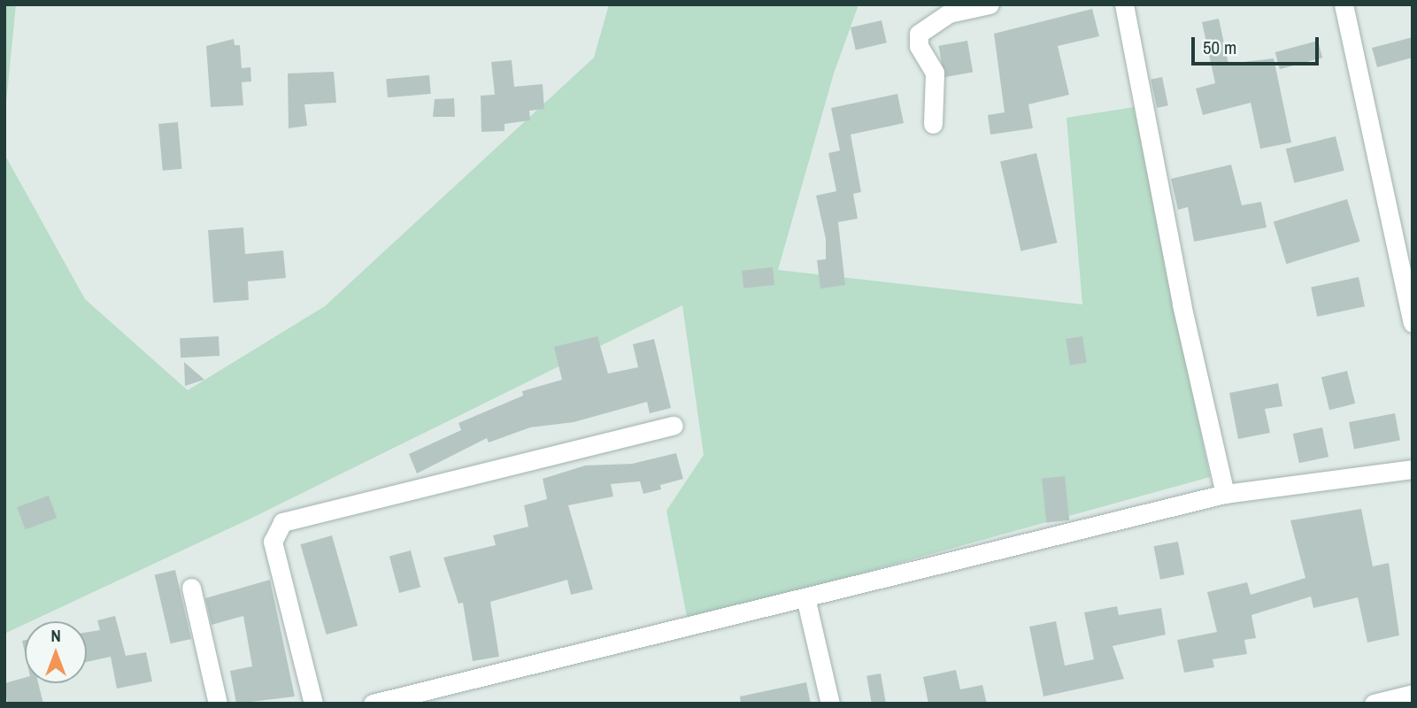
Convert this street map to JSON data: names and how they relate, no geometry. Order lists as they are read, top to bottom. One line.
{"scale_bar":"50 m","north":"top"}
